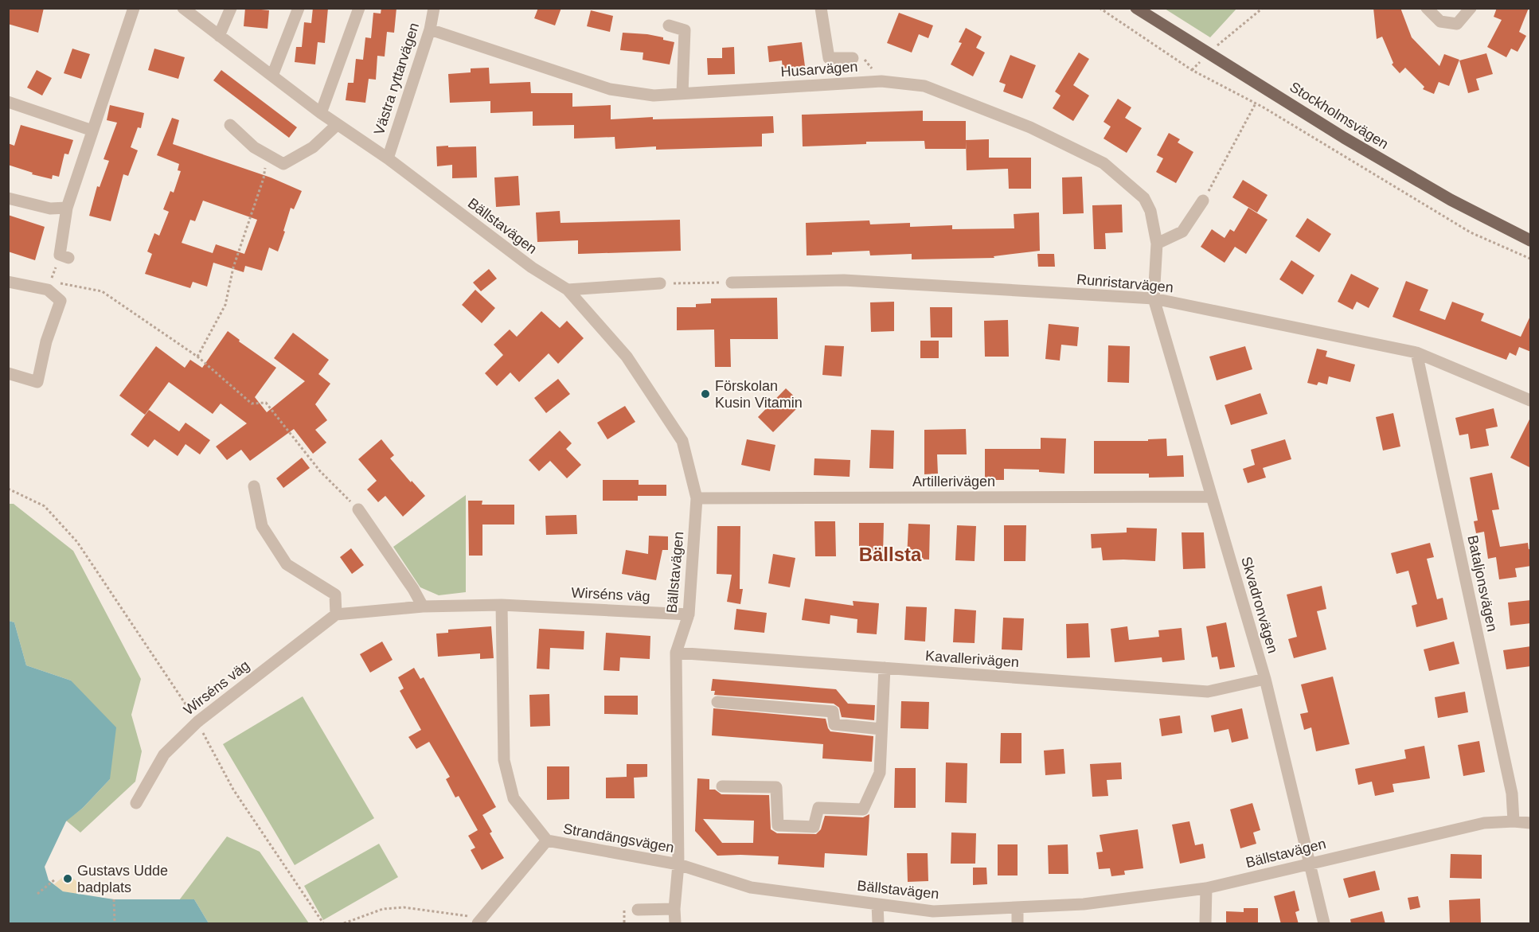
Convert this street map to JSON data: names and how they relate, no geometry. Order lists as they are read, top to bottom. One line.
{"streets":{"main road":["Stockholmsvägen"],"street":["Husarvägen","Västra ryttarvägen","Bällstavägen","Runristarvägen","Artillerivägen","Bataljonsvägen","Wirséns väg","Skvadronvägen","Kavallerivägen","Strandängsvägen"]},"crossings":[["Husarvägen","Västra ryttarvägen"],["Husarvägen","Runristarvägen"],["Husarvägen","Skvadronvägen"],["Västra ryttarvägen","Bällstavägen"],["Bällstavägen","Artillerivägen"],["Bällstavägen","Bataljonsvägen"],["Bällstavägen","Wirséns väg"],["Bällstavägen","Skvadronvägen"],["Bällstavägen","Kavallerivägen"],["Bällstavägen","Strandängsvägen"],["Runristarvägen","Bataljonsvägen"],["Runristarvägen","Skvadronvägen"],["Artillerivägen","Skvadronvägen"],["Skvadronvägen","Kavallerivägen"]],"districts":["Bällsta"],"places":["Förskolan Kusin Vitamin","Gustavs Udde badplats"]}
